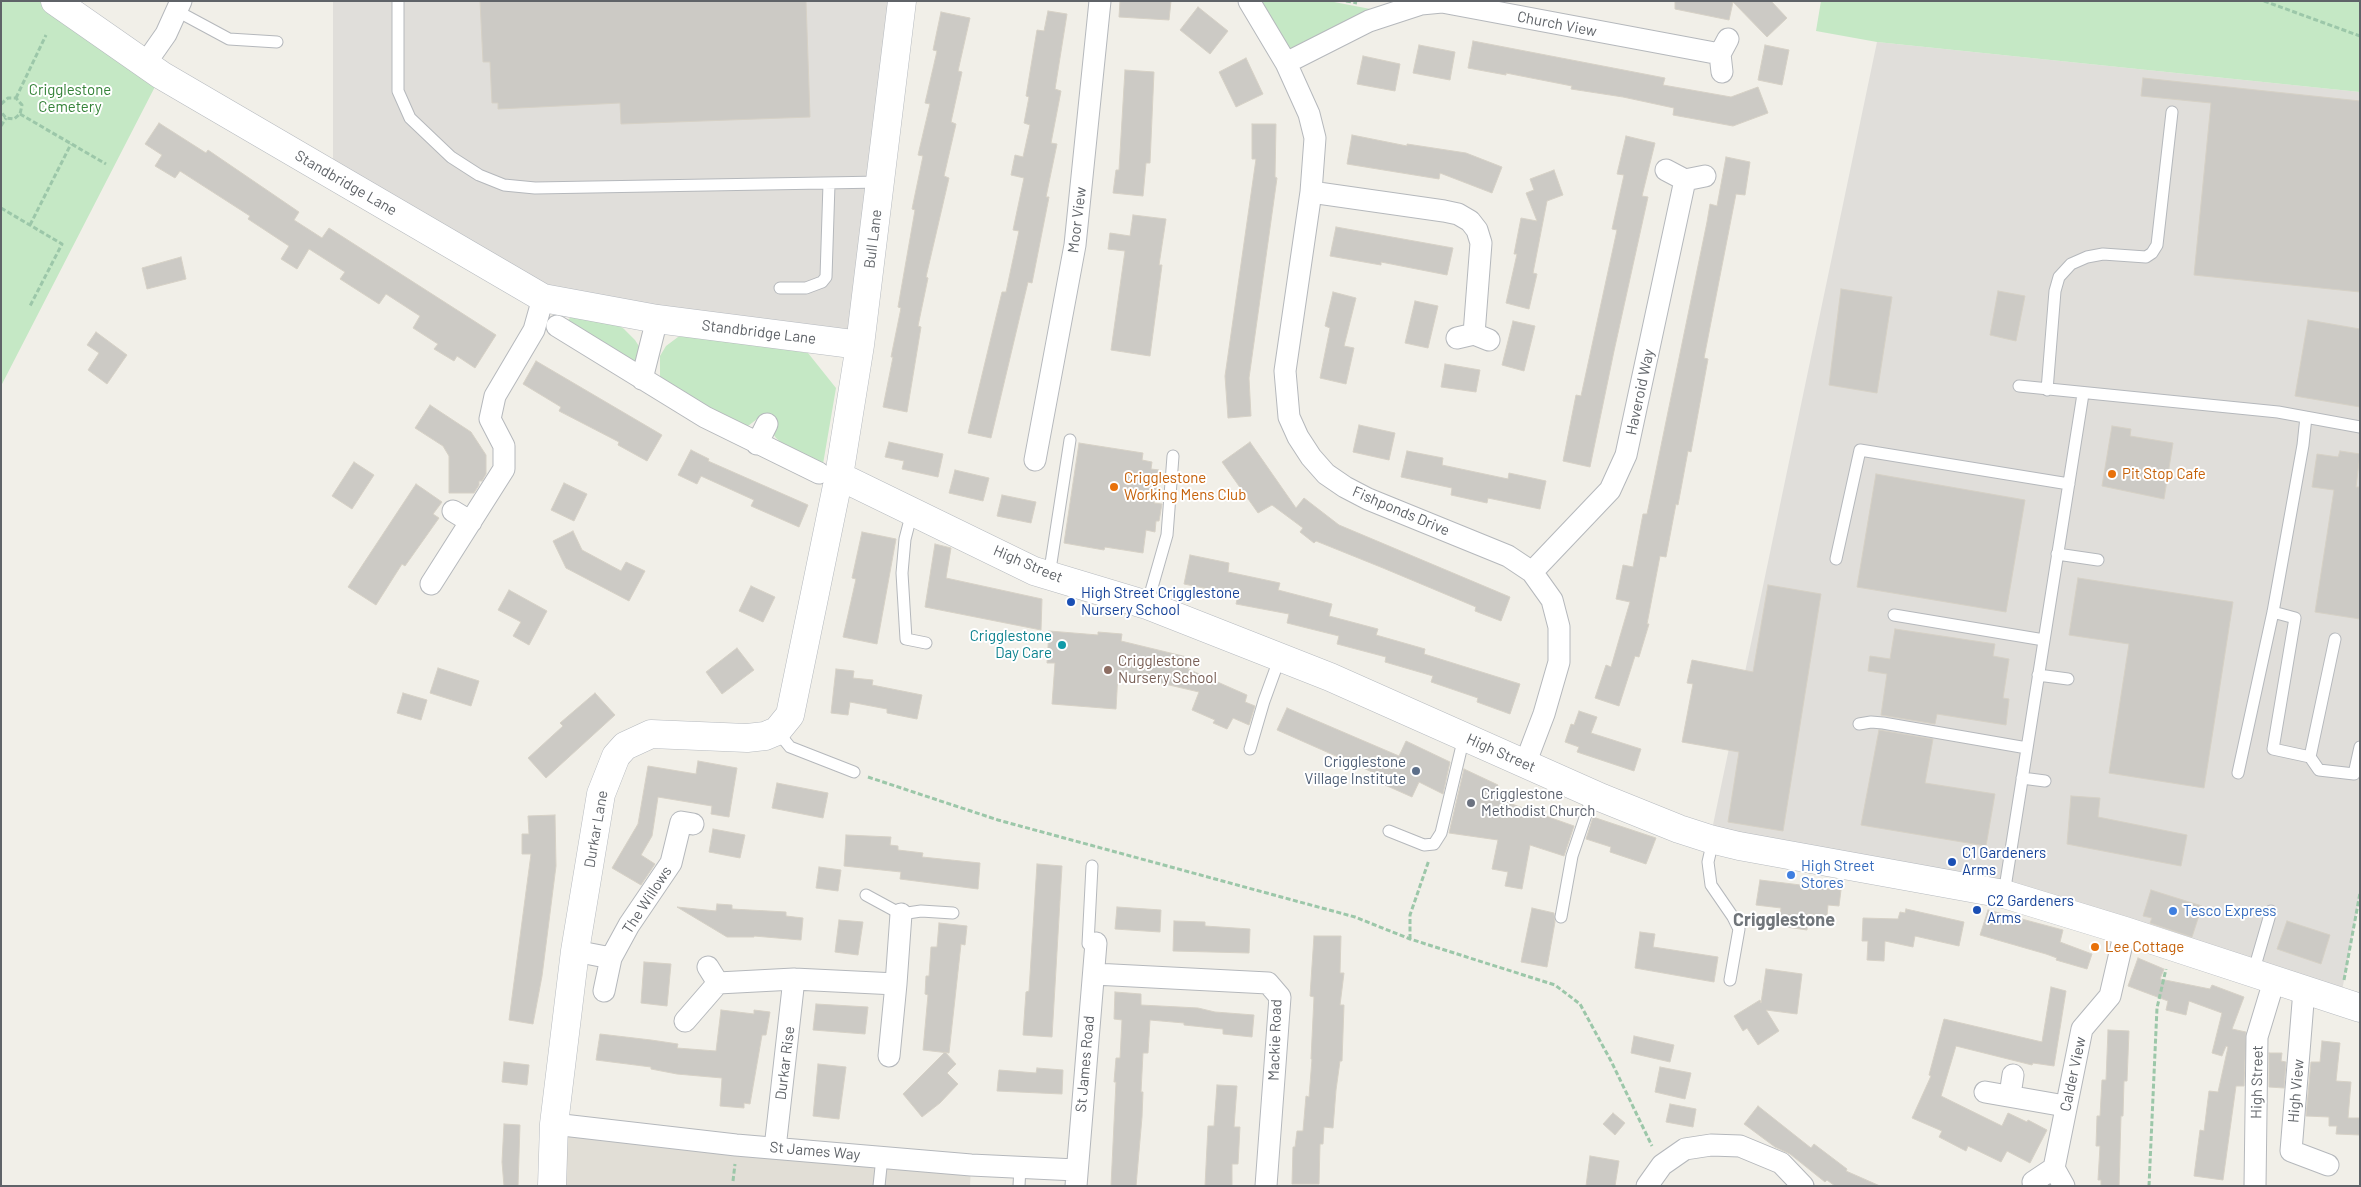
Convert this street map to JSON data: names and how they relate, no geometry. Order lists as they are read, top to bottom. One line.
{"streets":{"street":["Church View","Standbridge Lane","Moor View","Bull Lane","Haveroid Way","Fishponds Drive","High Street","Durkar Lane","The Willows","Mackie Road","Durkar Rise","St James Road","Calder View","High View","St James Way"]},"crossings":[["Church View","Fishponds Drive"],["Standbridge Lane","Bull Lane"],["Bull Lane","High Street"],["Haveroid Way","Fishponds Drive"],["Fishponds Drive","High Street"],["High Street","Calder View"],["High Street","High View"],["Durkar Lane","St James Way"],["Mackie Road","St James Road"],["Durkar Rise","St James Way"],["St James Road","St James Way"]],"districts":["Crigglestone"],"parks":["Crigglestone Cemetery"],"places":["Pit Stop Cafe","Crigglestone Working Mens Club","High Street Crigglestone Nursery School","Crigglestone Day Care","Crigglestone Nursery School","Crigglestone Village Institute","Crigglestone Methodist Church","C1 Gardeners Arms","High Street Stores","C2 Gardeners Arms","Tesco Express","Lee Cottage"]}
